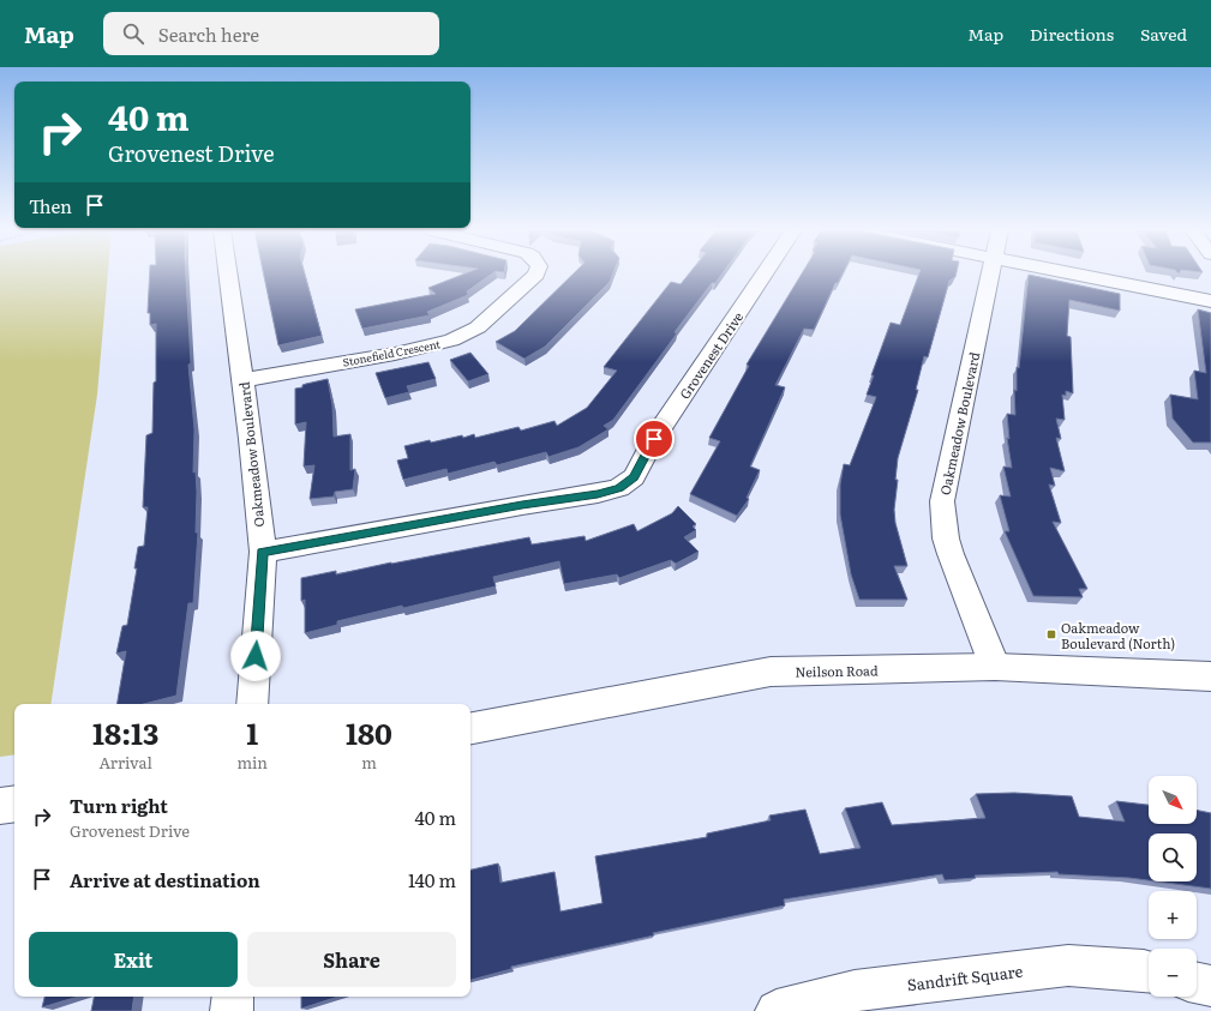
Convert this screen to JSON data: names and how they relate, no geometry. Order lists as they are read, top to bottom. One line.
{"streets":{"street":["Stonefield Crescent","Grovenest Drive","Oakmeadow Boulevard","Neilson Road","Sandrift Square"]},"crossings":[["Stonefield Crescent","Oakmeadow Boulevard"],["Grovenest Drive","Oakmeadow Boulevard"],["Oakmeadow Boulevard","Neilson Road"]],"places":{"transit":["Oakmeadow Boulevard (North)"]},"north":"bottom right","page":{"header":"Map","search":"Search here","nav":["Map","Directions","Saved"],"turn":["40 m","Grovenest Drive"],"then":"Then","eta":["18:13","Arrival","1","min","180","m"],"map_buttons":["+","−"],"list":[{"name":"Turn right","note":"Grovenest Drive","value":"40 m"},{"name":"Arrive at destination","value":"140 m"}],"buttons":["Exit","Share"]}}
